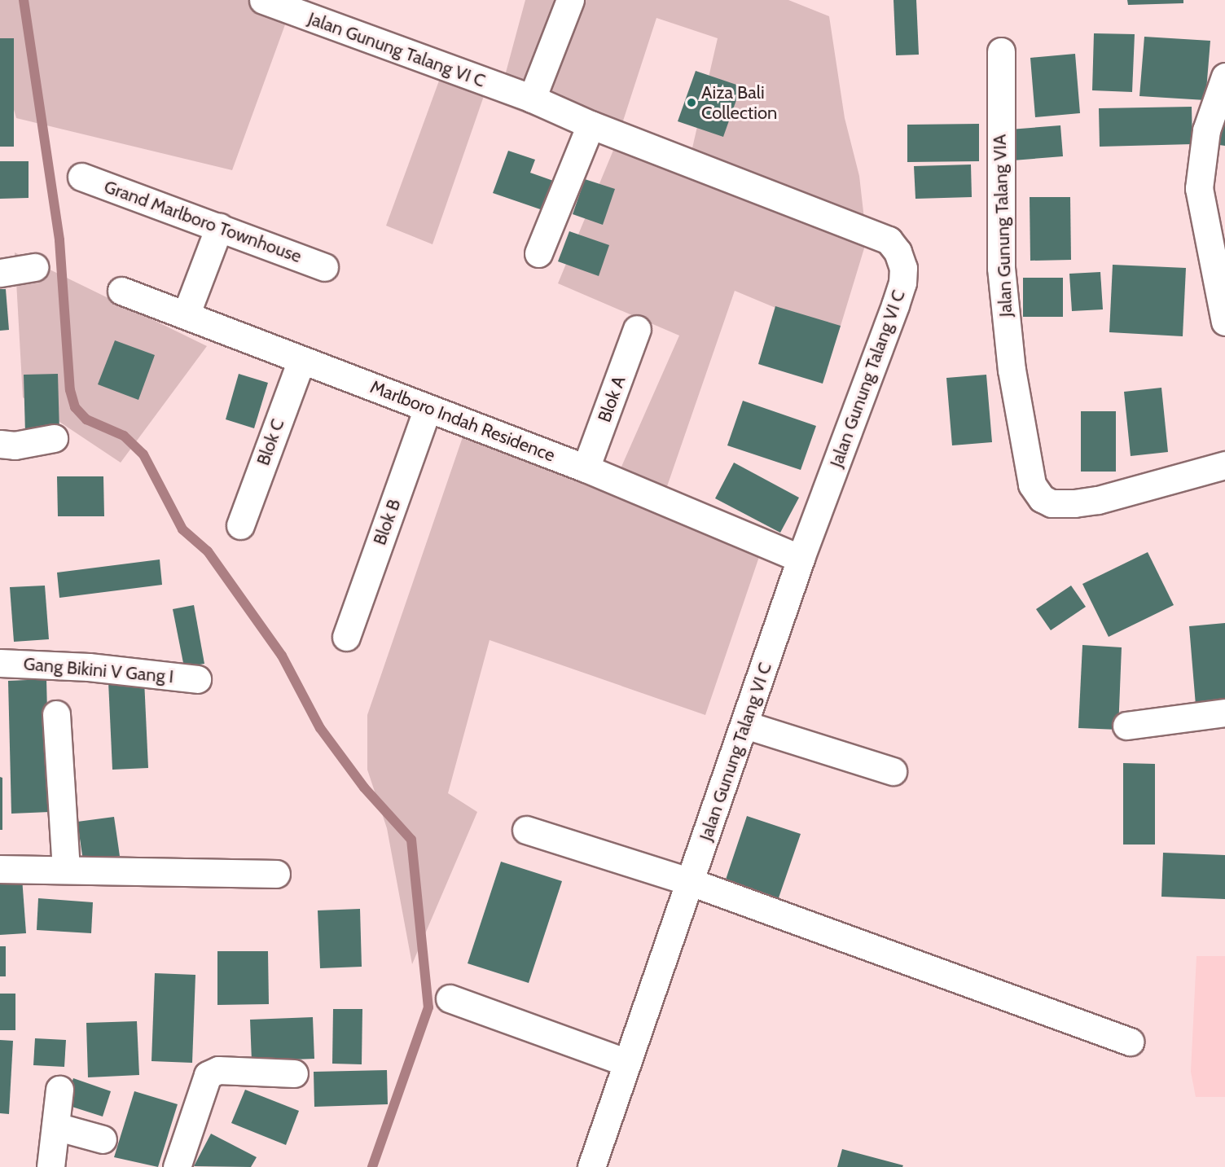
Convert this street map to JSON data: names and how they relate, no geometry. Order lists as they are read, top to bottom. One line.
{"streets":{"street":["Jalan Gunung Talang VI C","Grand Marlboro Townhouse","Jalan Gunung Talang VIA","Blok A","Marlboro Indah Residence","Blok C","Blok B","Gang Bikini V Gang I"]},"crossings":[["Jalan Gunung Talang VI C","Marlboro Indah Residence"],["Blok A","Marlboro Indah Residence"],["Marlboro Indah Residence","Blok C"],["Marlboro Indah Residence","Blok B"]],"places":["Aiza Bali Collection"]}
